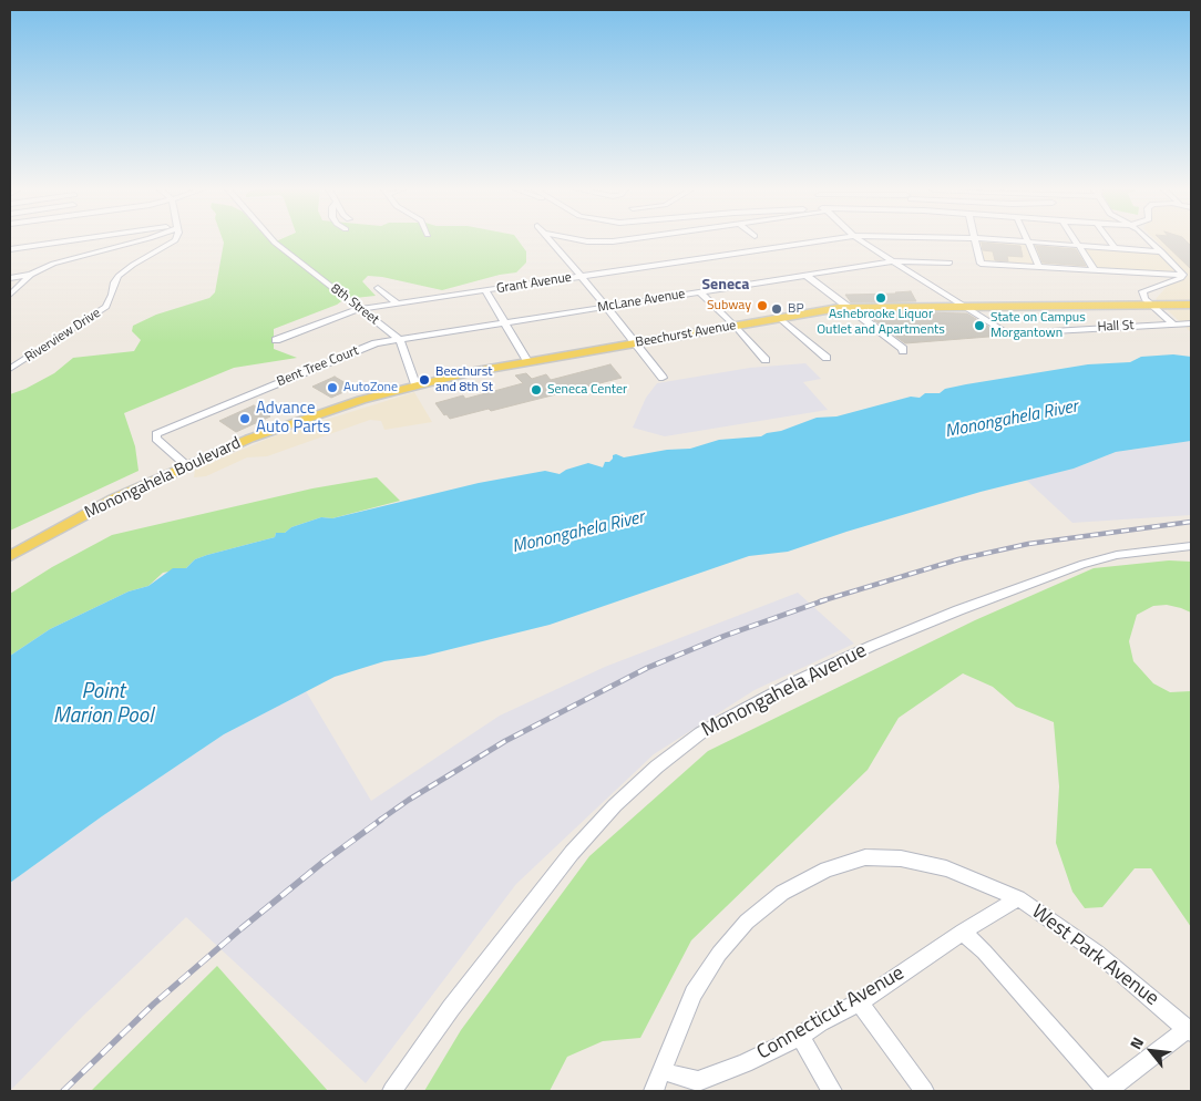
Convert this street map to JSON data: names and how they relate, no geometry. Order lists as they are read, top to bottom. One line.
{"streets":{"main road":["Beechurst Avenue","Monongahela Boulevard"],"street":["Grant Avenue","McLane Avenue","8th Street","Hall St","Riverview Drive","Bent Tree Court","Monongahela Avenue","West Park Avenue","Connecticut Avenue"]},"crossings":[["Grant Avenue","8th Street"],["McLane Avenue","8th Street"],["McLane Avenue","Bent Tree Court"],["8th Street","Bent Tree Court"],["Hall St","Beechurst Avenue"],["Beechurst Avenue","Monongahela Boulevard"],["Bent Tree Court","Monongahela Boulevard"],["West Park Avenue","Connecticut Avenue"]],"districts":["Seneca"],"water":["Monongahela River","Point Marion Pool"],"places":["Ashebrooke Liquor Outlet and Apartments","Subway","BP","State on Campus Morgantown","Beechurst and 8th St","AutoZone","Seneca Center","Advance Auto Parts"],"north":"top left"}
